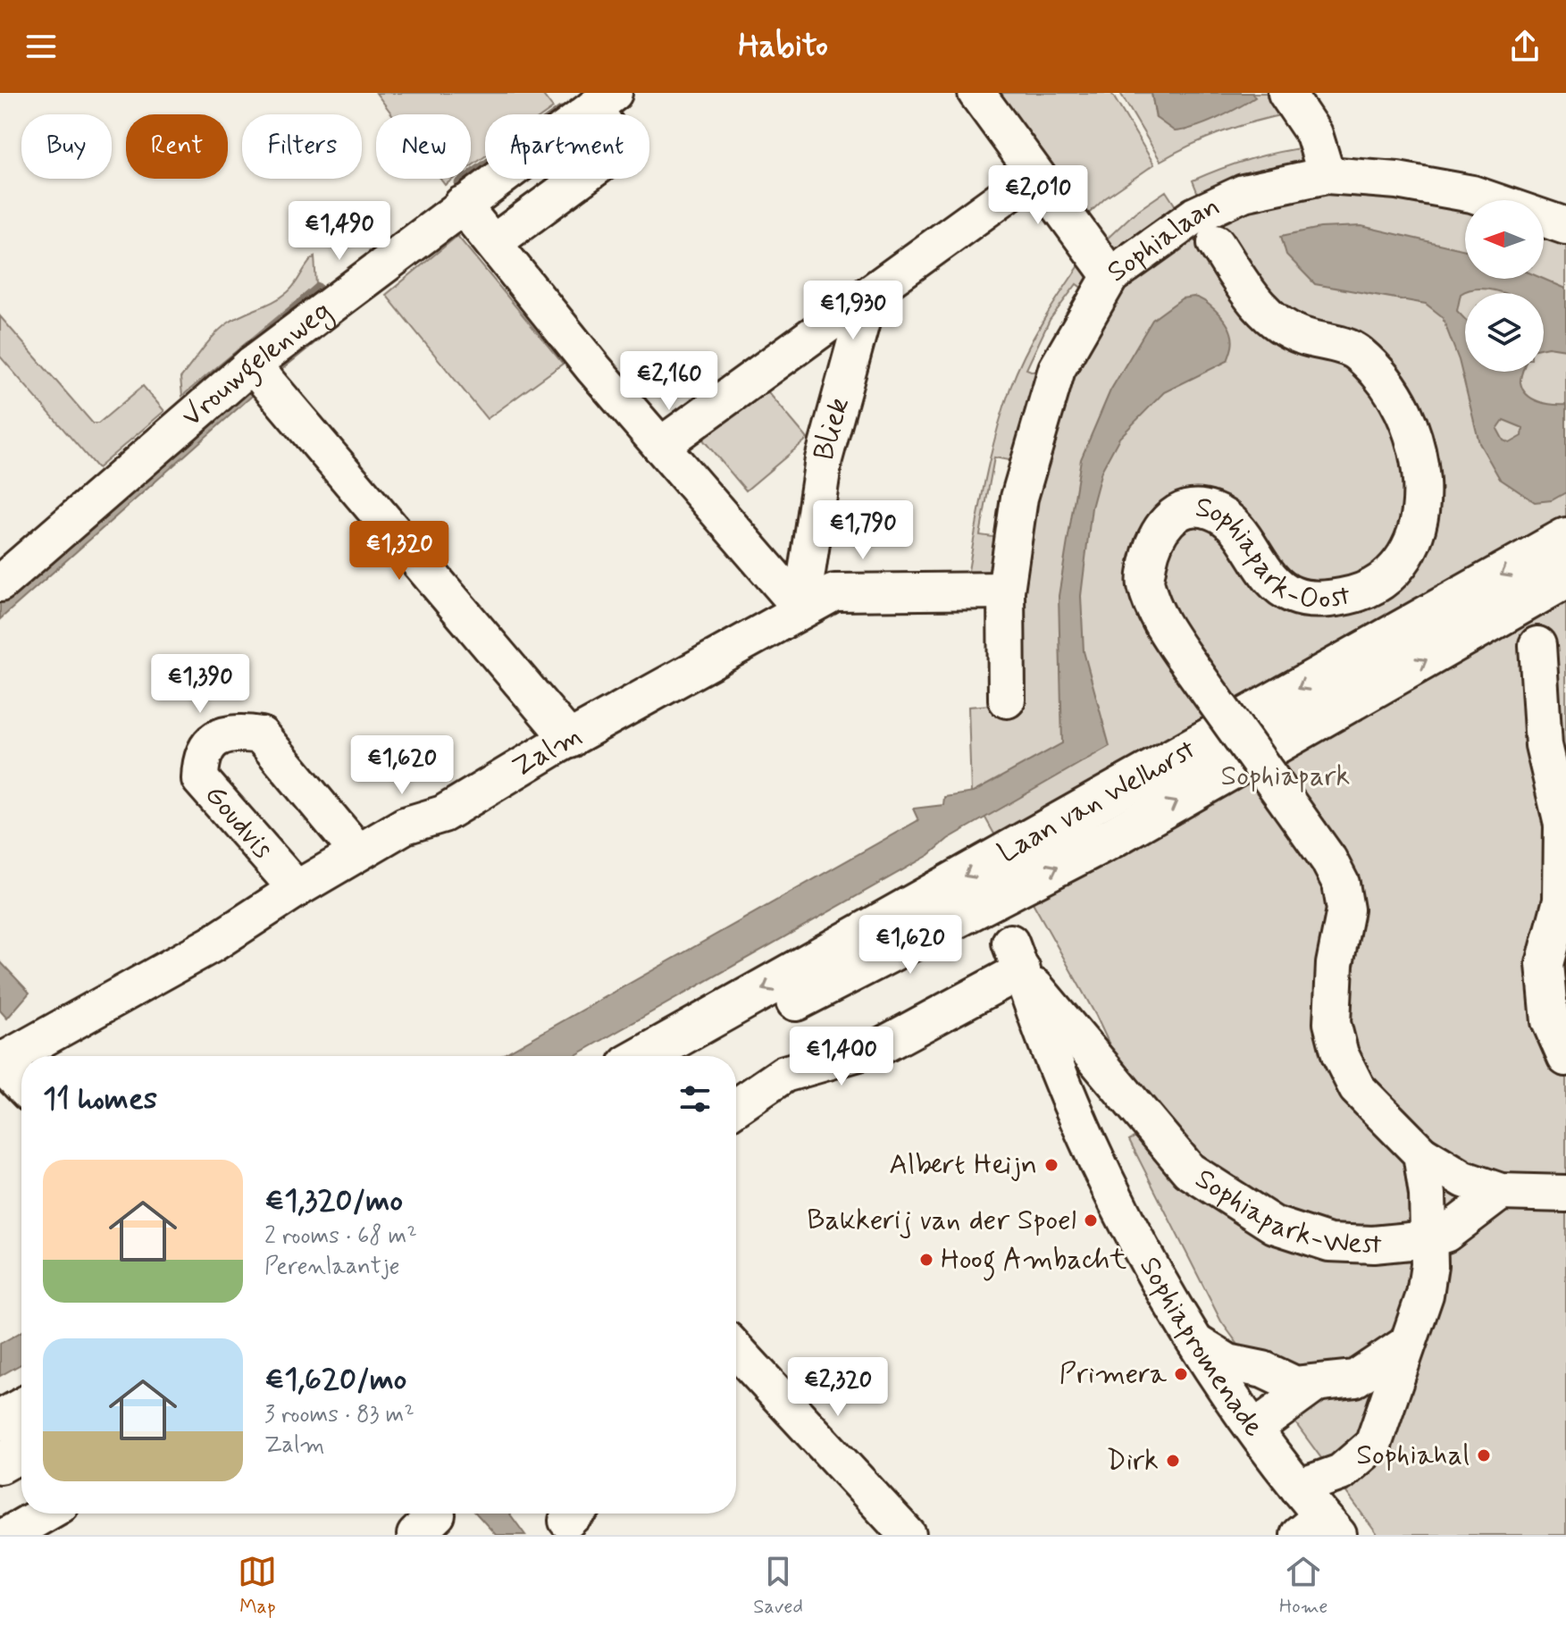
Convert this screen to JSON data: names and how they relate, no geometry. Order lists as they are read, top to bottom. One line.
{"streets":{"main road":["Laan van Welhorst"],"street":["Sophialaan","Vrouwgelenweg","Bliek","Sophiapark-Oost","Zalm","Goudvis","Sophiapark-West","Sophiapromenade"]},"crossings":[["Sophialaan","Zalm"],["Bliek","Zalm"],["Sophiapark-Oost","Sophiapark-West"],["Zalm","Goudvis"],["Sophiapark-West","Sophiapromenade"]],"parks":["Sophiapark"],"places":["Albert Heijn","Bakkerij van der Spoel","Hoog Ambacht","Primera","Sophiahal","Dirk"],"north":"left","page":{"header":"Habito","chip":["Buy","Rent","Filters","New","Apartment"],"price":["€2,010","€1,490","€1,930","€2,160","€1,790","€1,320","€1,390","€1,620","€1,620","€1,400","€2,320"],"heading":"11 homes","list":[{"name":"€1,320/mo","note":"2 rooms · 68 m² · Perenlaantje"},{"name":"€1,620/mo","note":"3 rooms · 83 m² · Zalm"}],"tabs":["Map","Saved","Home"]}}
